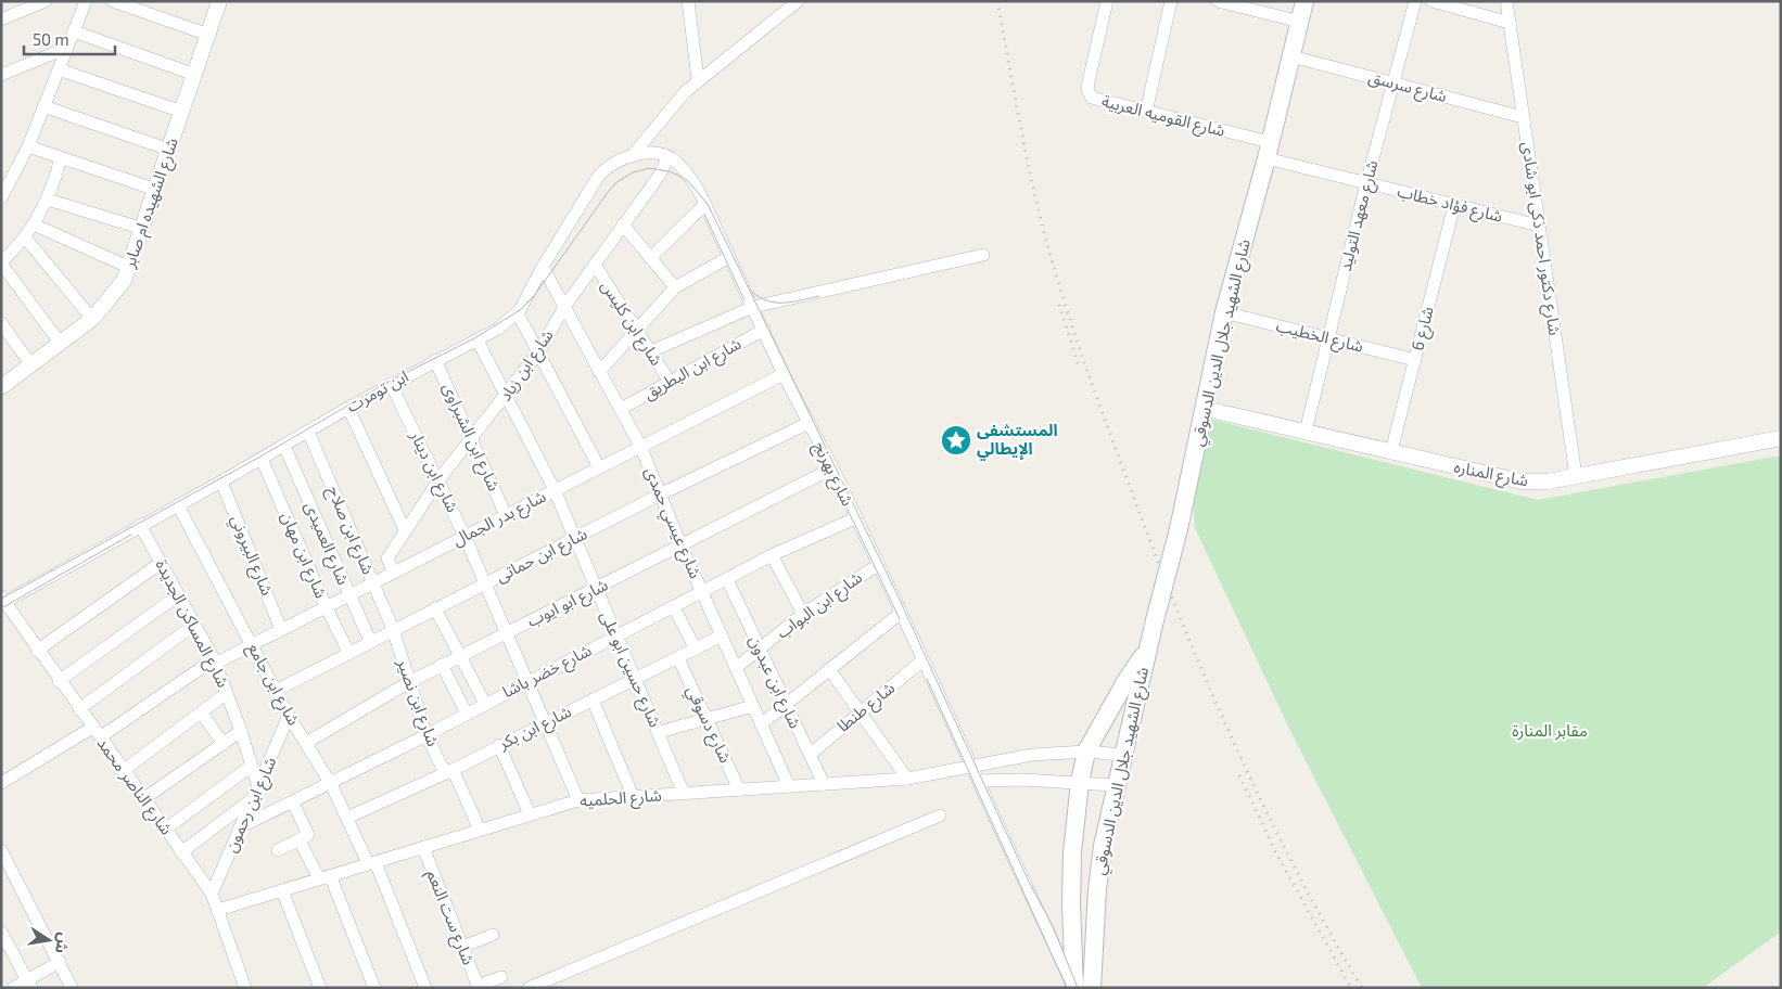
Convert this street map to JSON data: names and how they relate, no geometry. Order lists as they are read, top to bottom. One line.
{"streets":{"main road":["شارع الشهيد جلال الدين الدسوقي"],"street":["شارع سرسق","شارع القوميه العربية","شارع الشهيده ام صابر","شارع فؤاد خطاب","شارع معهد التوليد","شارع دكتور احمد ذكى ابو شادى","شارع ابن كليس","شارع 6","شارع الخطيب","شارع ابن زياد","شارع ابن البطريق","ابن تومرت","شارع ابن الشبراوى","شارع ابن دينار","شارع بهرنج","شارع المناره","شارع بدر الجمال","شارع عيسي حمدى","شارع ابن صلاح","شارع العميدى","شارع البيروني","شارع ابن مهان","شارع ابن حماتى","شارع ابو ايوب","شارع ابن البواب","شارع المساكن الجديدة","شارع حسين ابو على","شارع خضر باشا","شارع ابن عبدون","شارع ابن جامع","شارع ابن نصير","شارع طنطا","شارع دسوقي","شارع ابن بكر","شارع الناصر محمد","شارع الحلميه","شارع ابن رحمون","شارع ست النعم"]},"crossings":[["شارع سرسق","شارع معهد التوليد"],["شارع سرسق","شارع دكتور احمد ذكى ابو شادى"],["شارع سرسق","شارع الشهيد جلال الدين الدسوقي"],["شارع القوميه العربية","شارع فؤاد خطاب"],["شارع القوميه العربية","شارع الشهيد جلال الدين الدسوقي"],["شارع فؤاد خطاب","شارع معهد التوليد"],["شارع فؤاد خطاب","شارع دكتور احمد ذكى ابو شادى"],["شارع فؤاد خطاب","شارع 6"],["شارع فؤاد خطاب","شارع الشهيد جلال الدين الدسوقي"],["شارع معهد التوليد","شارع الخطيب"],["شارع معهد التوليد","شارع المناره"],["شارع دكتور احمد ذكى ابو شادى","شارع المناره"],["شارع ابن كليس","شارع ابن زياد"],["شارع ابن كليس","شارع ابن البطريق"],["شارع 6","شارع الخطيب"],["شارع 6","شارع المناره"],["شارع الخطيب","شارع الشهيد جلال الدين الدسوقي"],["شارع الشهيد جلال الدين الدسوقي","شارع بهرنج"],["شارع الشهيد جلال الدين الدسوقي","شارع المناره"],["شارع الشهيد جلال الدين الدسوقي","شارع الحلميه"],["شارع ابن زياد","ابن تومرت"],["شارع ابن زياد","شارع ابن الشبراوى"],["شارع ابن زياد","شارع ابن دينار"],["شارع ابن زياد","شارع بهرنج"],["شارع ابن زياد","شارع بدر الجمال"],["شارع ابن زياد","شارع عيسي حمدى"],["شارع ابن زياد","شارع حسين ابو على"],["شارع ابن البطريق","شارع بهرنج"],["شارع ابن البطريق","شارع عيسي حمدى"],["ابن تومرت","شارع ابن الشبراوى"],["ابن تومرت","شارع ابن دينار"],["ابن تومرت","شارع بهرنج"],["ابن تومرت","شارع عيسي حمدى"],["ابن تومرت","شارع ابن صلاح"],["ابن تومرت","شارع العميدى"],["ابن تومرت","شارع البيروني"],["ابن تومرت","شارع ابن مهان"],["ابن تومرت","شارع المساكن الجديدة"],["ابن تومرت","شارع حسين ابو على"],["ابن تومرت","شارع ابن جامع"],["ابن تومرت","شارع الناصر محمد"],["شارع ابن الشبراوى","شارع بدر الجمال"],["شارع ابن دينار","شارع بدر الجمال"],["شارع ابن دينار","شارع ابن حماتى"],["شارع ابن دينار","شارع ابو ايوب"],["شارع ابن دينار","شارع خضر باشا"],["شارع ابن دينار","شارع ابن بكر"],["شارع ابن دينار","شارع الحلميه"],["شارع بهرنج","شارع بدر الجمال"],["شارع بهرنج","شارع ابن حماتى"],["شارع بهرنج","شارع ابو ايوب"],["شارع بهرنج","شارع ابن البواب"],["شارع بهرنج","شارع خضر باشا"],["شارع بهرنج","شارع طنطا"],["شارع بهرنج","شارع الحلميه"],["شارع بدر الجمال","شارع عيسي حمدى"],["شارع بدر الجمال","شارع ابن صلاح"],["شارع بدر الجمال","شارع العميدى"],["شارع بدر الجمال","شارع البيروني"],["شارع بدر الجمال","شارع ابن مهان"],["شارع بدر الجمال","شارع المساكن الجديدة"],["شارع بدر الجمال","شارع حسين ابو على"],["شارع بدر الجمال","شارع ابن جامع"],["شارع بدر الجمال","شارع الناصر محمد"],["شارع عيسي حمدى","شارع ابن حماتى"],["شارع عيسي حمدى","شارع ابو ايوب"],["شارع عيسي حمدى","شارع ابن البواب"],["شارع عيسي حمدى","شارع خضر باشا"],["شارع عيسي حمدى","شارع ابن بكر"],["شارع عيسي حمدى","شارع الحلميه"],["شارع ابن صلاح","شارع ابن حماتى"],["شارع ابن صلاح","شارع ابن نصير"],["شارع العميدى","شارع ابن حماتى"],["شارع ابن مهان","شارع ابن حماتى"],["شارع ابن حماتى","شارع حسين ابو على"],["شارع ابن حماتى","شارع ابن جامع"],["شارع ابن حماتى","شارع ابن نصير"],["شارع ابو ايوب","شارع حسين ابو على"],["شارع ابو ايوب","شارع ابن جامع"],["شارع ابو ايوب","شارع ابن نصير"],["شارع ابن البواب","شارع ابن عبدون"],["شارع المساكن الجديدة","شارع ابن رحمون"],["شارع حسين ابو على","شارع خضر باشا"],["شارع حسين ابو على","شارع ابن بكر"],["شارع حسين ابو على","شارع الحلميه"],["شارع خضر باشا","شارع ابن عبدون"],["شارع خضر باشا","شارع ابن جامع"],["شارع خضر باشا","شارع ابن نصير"],["شارع خضر باشا","شارع ابن رحمون"],["شارع ابن عبدون","شارع طنطا"],["شارع ابن عبدون","شارع الحلميه"],["شارع ابن جامع","شارع ابن بكر"],["شارع ابن جامع","شارع الحلميه"],["شارع ابن جامع","شارع ابن رحمون"],["شارع ابن نصير","شارع ابن بكر"],["شارع ابن نصير","شارع الحلميه"],["شارع دسوقي","شارع ابن بكر"],["شارع دسوقي","شارع الحلميه"],["شارع الناصر محمد","شارع الحلميه"],["شارع الناصر محمد","شارع ابن رحمون"],["شارع الحلميه","شارع ست النعم"]],"parks":["مقابر المنارة"],"places":{"place":["المستشفى الإيطالي"]},"scale_bar":"50 m","north":"right"}
